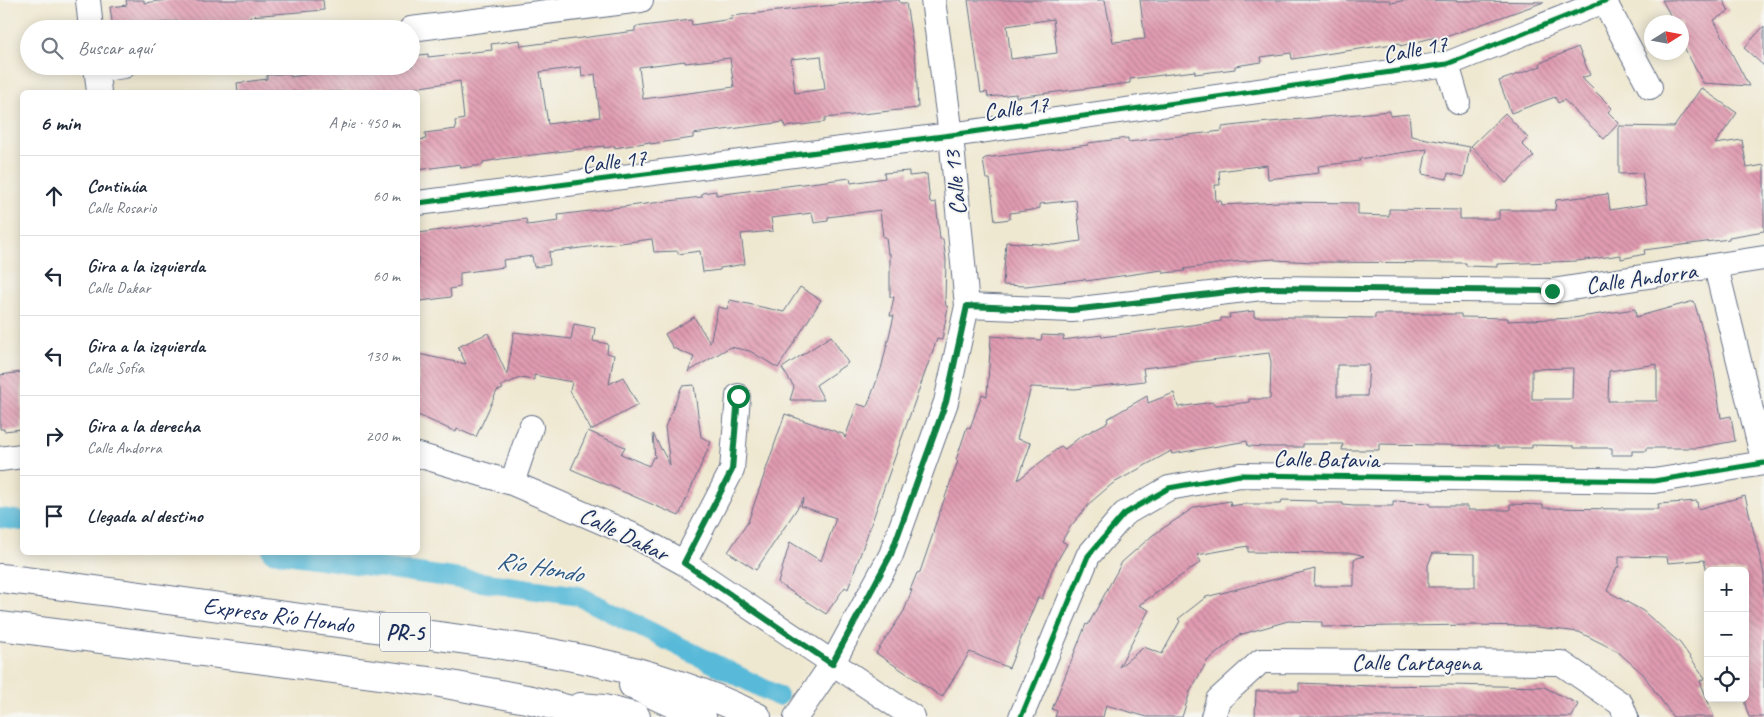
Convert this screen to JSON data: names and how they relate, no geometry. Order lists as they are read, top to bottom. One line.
{"streets":{"highway":["Expreso Río Hondo","PR-5"],"street":["Calle 17","Calle 13","Calle Andorra","Calle Batavia","Calle Dakar","Calle Cartagena"]},"crossings":[["Calle 17","Calle 13"],["Calle 13","Calle Andorra"],["Calle 13","Calle Dakar"]],"water":["Río Hondo"],"north":"right","page":{"search":"Buscar aquí","heading":["6 min","A pie · 450 m"],"list":[["Continúa","Calle Rosario","60 m"],["Gira a la izquierda","Calle Dakar","60 m"],["Gira a la izquierda","Calle Sofía","130 m"],["Gira a la derecha","Calle Andorra","200 m"],"Llegada al destino"],"map_buttons":["+","−"]}}
